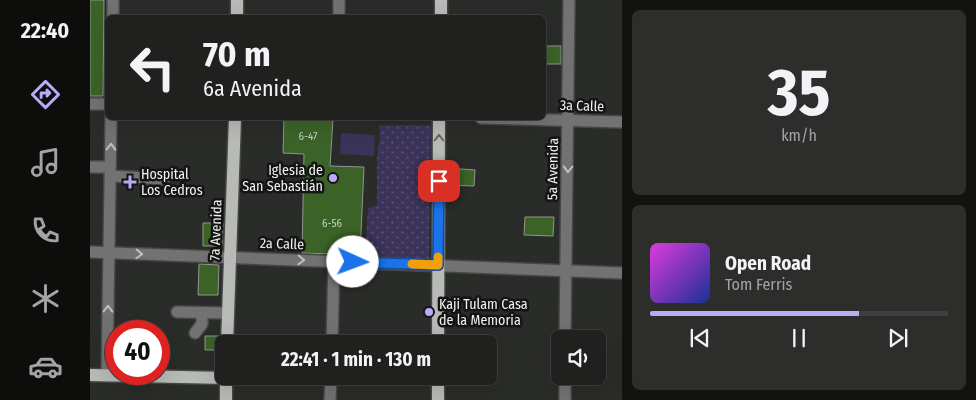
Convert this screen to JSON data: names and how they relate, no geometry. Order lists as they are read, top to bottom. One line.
{"streets":{"main road":["7a Avenida"],"street":["3a Calle","5a Avenida","2a Calle"]},"crossings":[["3a Calle","5a Avenida"],["5a Avenida","2a Calle"],["7a Avenida","2a Calle"]],"one_way":["5a Avenida"],"places":{"other":["Iglesia de San Sebastián","Kaji Tulam Casa de la Memoria"],"health":["Hospital Los Cedros"]},"house_numbers":["6-47","6-56"],"page":{"tabs":"22:40","tile":["35","km/h"],"turn":["70 m","6a Avenida"],"song":["Open Road","Tom Ferris"],"limit":"40","trip":"22:41 · 1 min · 130 m"}}
